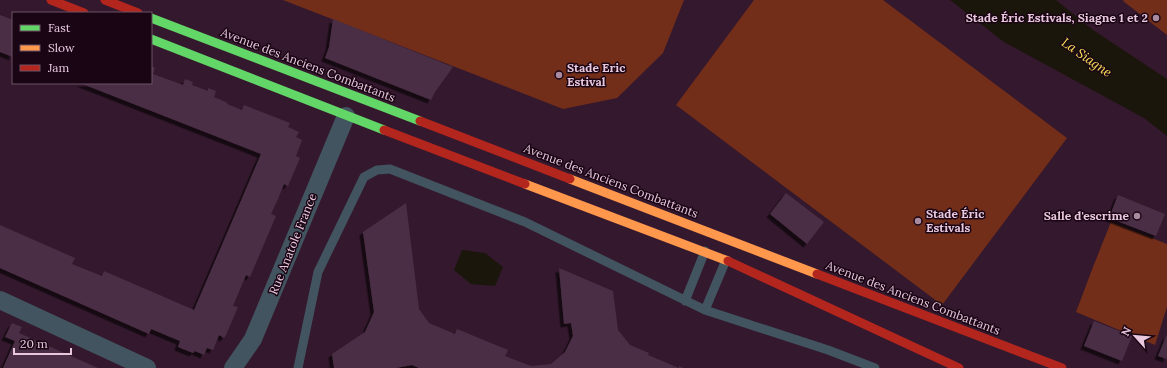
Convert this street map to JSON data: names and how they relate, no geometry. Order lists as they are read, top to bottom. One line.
{"streets":{"main road":["Avenue des Anciens Combattants"],"street":["Rue Anatole France"]},"crossings":[["Avenue des Anciens Combattants","Rue Anatole France"]],"water":["La Siagne"],"places":["Stade Éric Estivals, Siagne 1 et 2","Stade Eric Estival","Salle d'escrime","Stade Éric Estivals"],"legend":["Fast","Slow","Jam"],"scale_bar":"20 m","north":"top left"}
